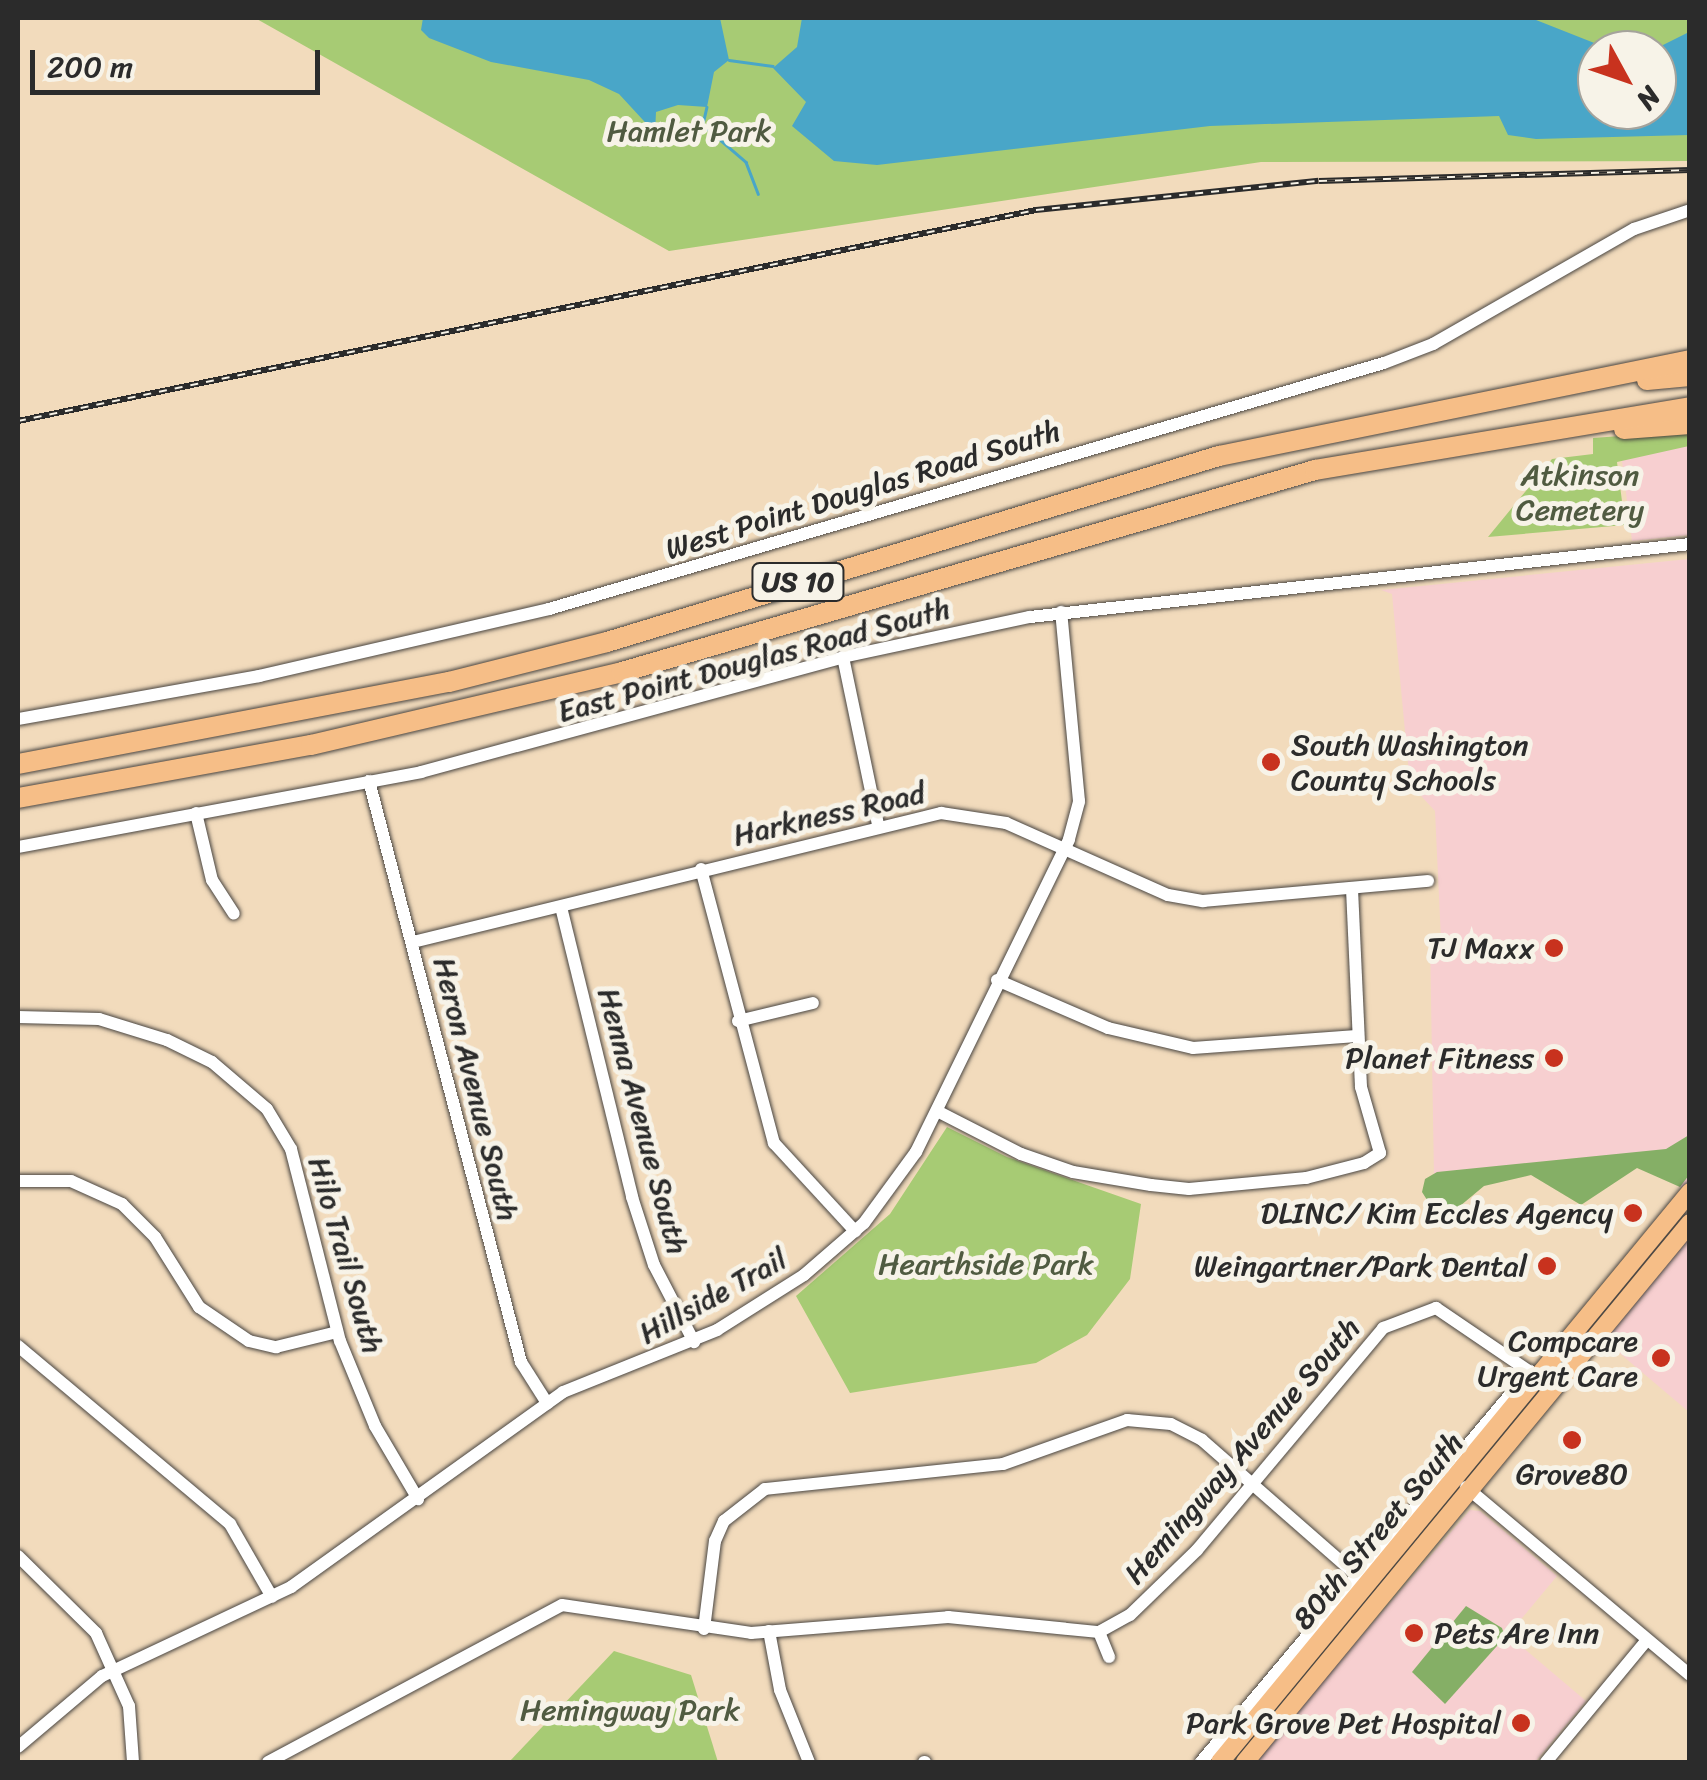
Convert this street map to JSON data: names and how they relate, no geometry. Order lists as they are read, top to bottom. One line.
{"streets":{"highway":["US 10"],"main road":["80th Street South"],"street":["West Point Douglas Road South","East Point Douglas Road South","Harkness Road","Heron Avenue South","Henna Avenue South","Hilo Trail South","Hillside Trail","Hemingway Avenue South"]},"crossings":[["East Point Douglas Road South","Heron Avenue South"],["East Point Douglas Road South","Hillside Trail"],["Harkness Road","Heron Avenue South"],["Harkness Road","Henna Avenue South"],["Harkness Road","Hillside Trail"],["Heron Avenue South","Hillside Trail"],["Henna Avenue South","Hillside Trail"],["Hilo Trail South","Hillside Trail"],["Hemingway Avenue South","80th Street South"]],"parks":["Hamlet Park","Atkinson Cemetery","Hearthside Park","Hemingway Park"],"places":["South Washington County Schools","TJ Maxx","Planet Fitness","DLINC/ Kim Eccles Agency","Weingartner/Park Dental","Compcare Urgent Care","Grove80","Pets Are Inn","Park Grove Pet Hospital"],"scale_bar":"200 m","north":"bottom right"}
